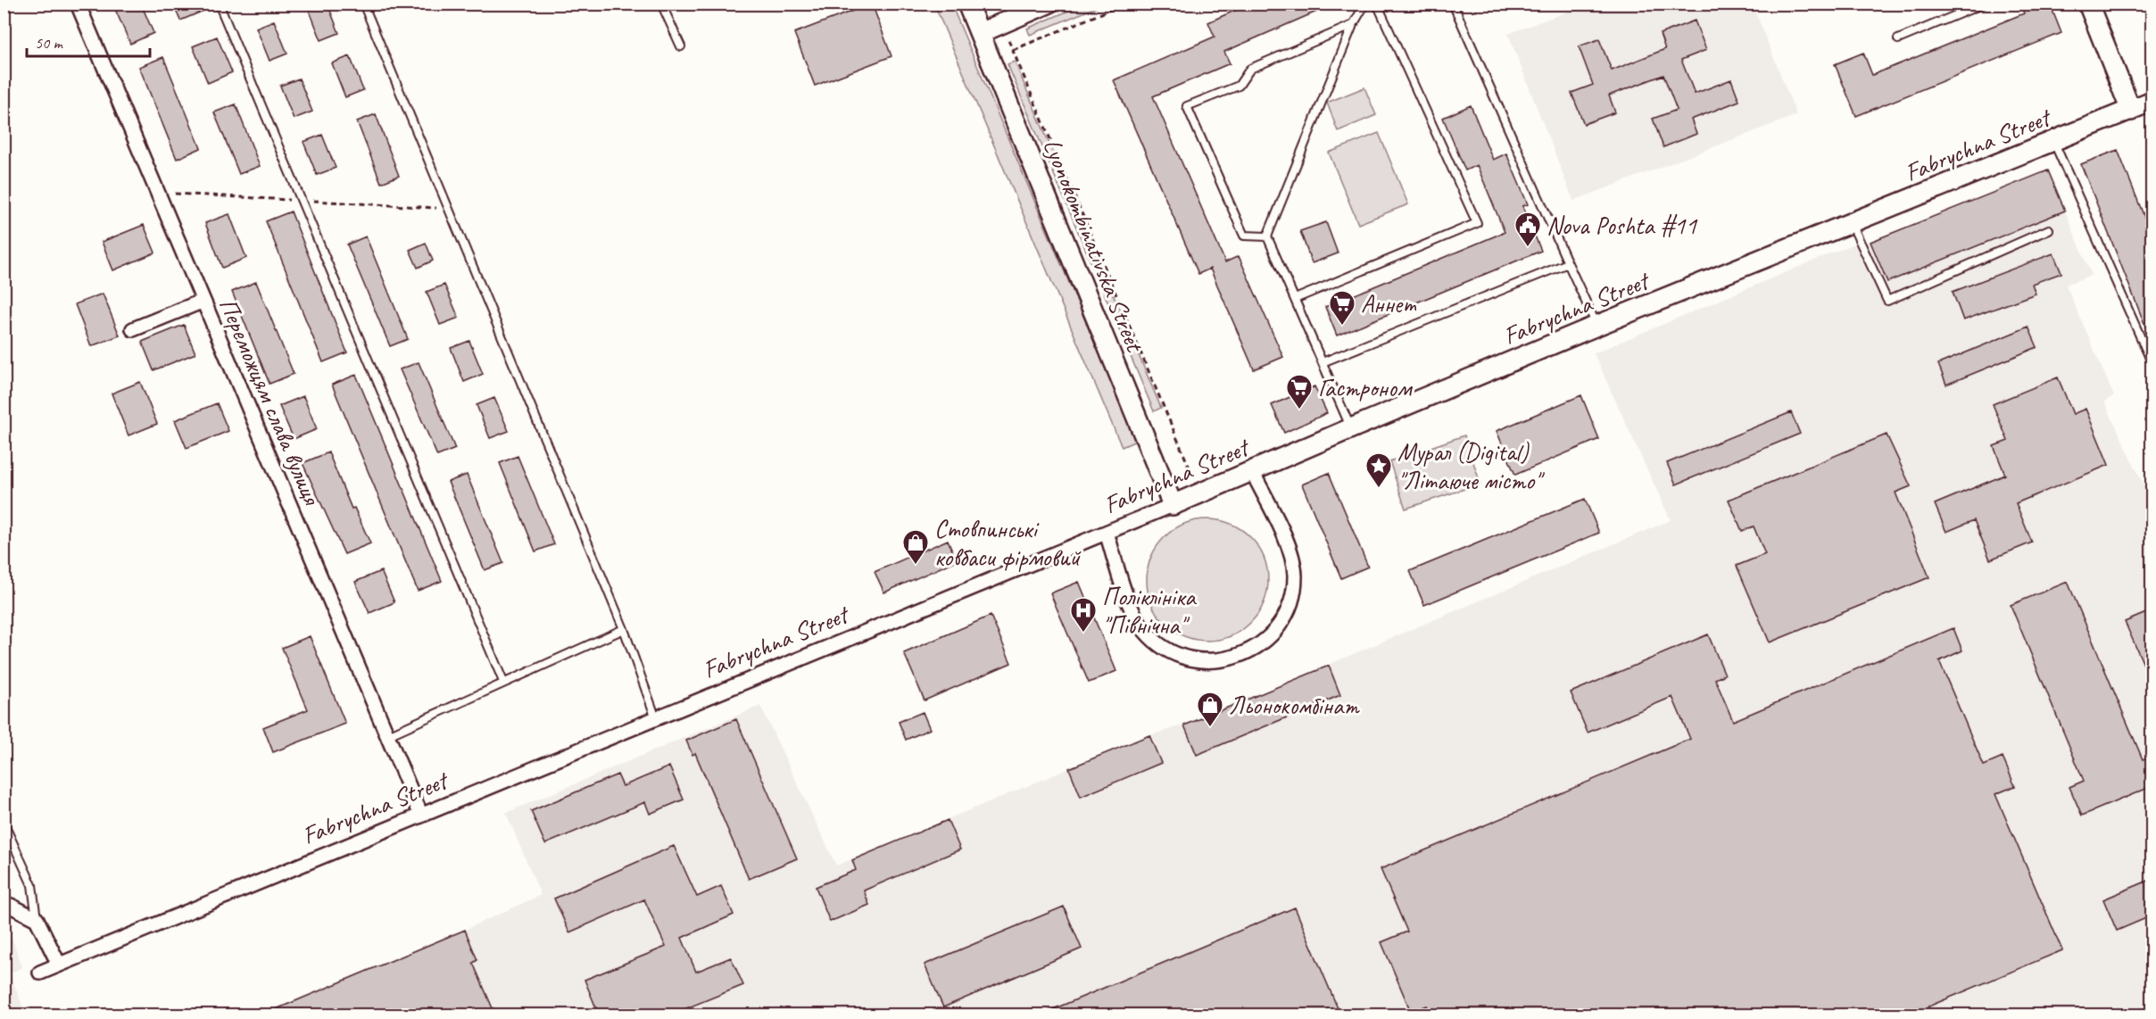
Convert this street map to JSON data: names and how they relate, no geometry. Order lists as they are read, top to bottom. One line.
{"streets":{"street":["Fabrychna Street","Lyonokombinativska Street","Переможцям слава вулиця"]},"crossings":[["Fabrychna Street","Lyonokombinativska Street"],["Fabrychna Street","Переможцям слава вулиця"]],"places":{"public building":["Nova Poshta #11"],"supermarket":["Аннет","Гастроном"],"place":["Мурал (Digital) \"Літаюче місто\""],"shop":["Стовпинські ковбаси фірмовий","Льонокомбінат"],"hospital":["Поліклініка \"Північна\""]},"scale_bar":"50 m"}
